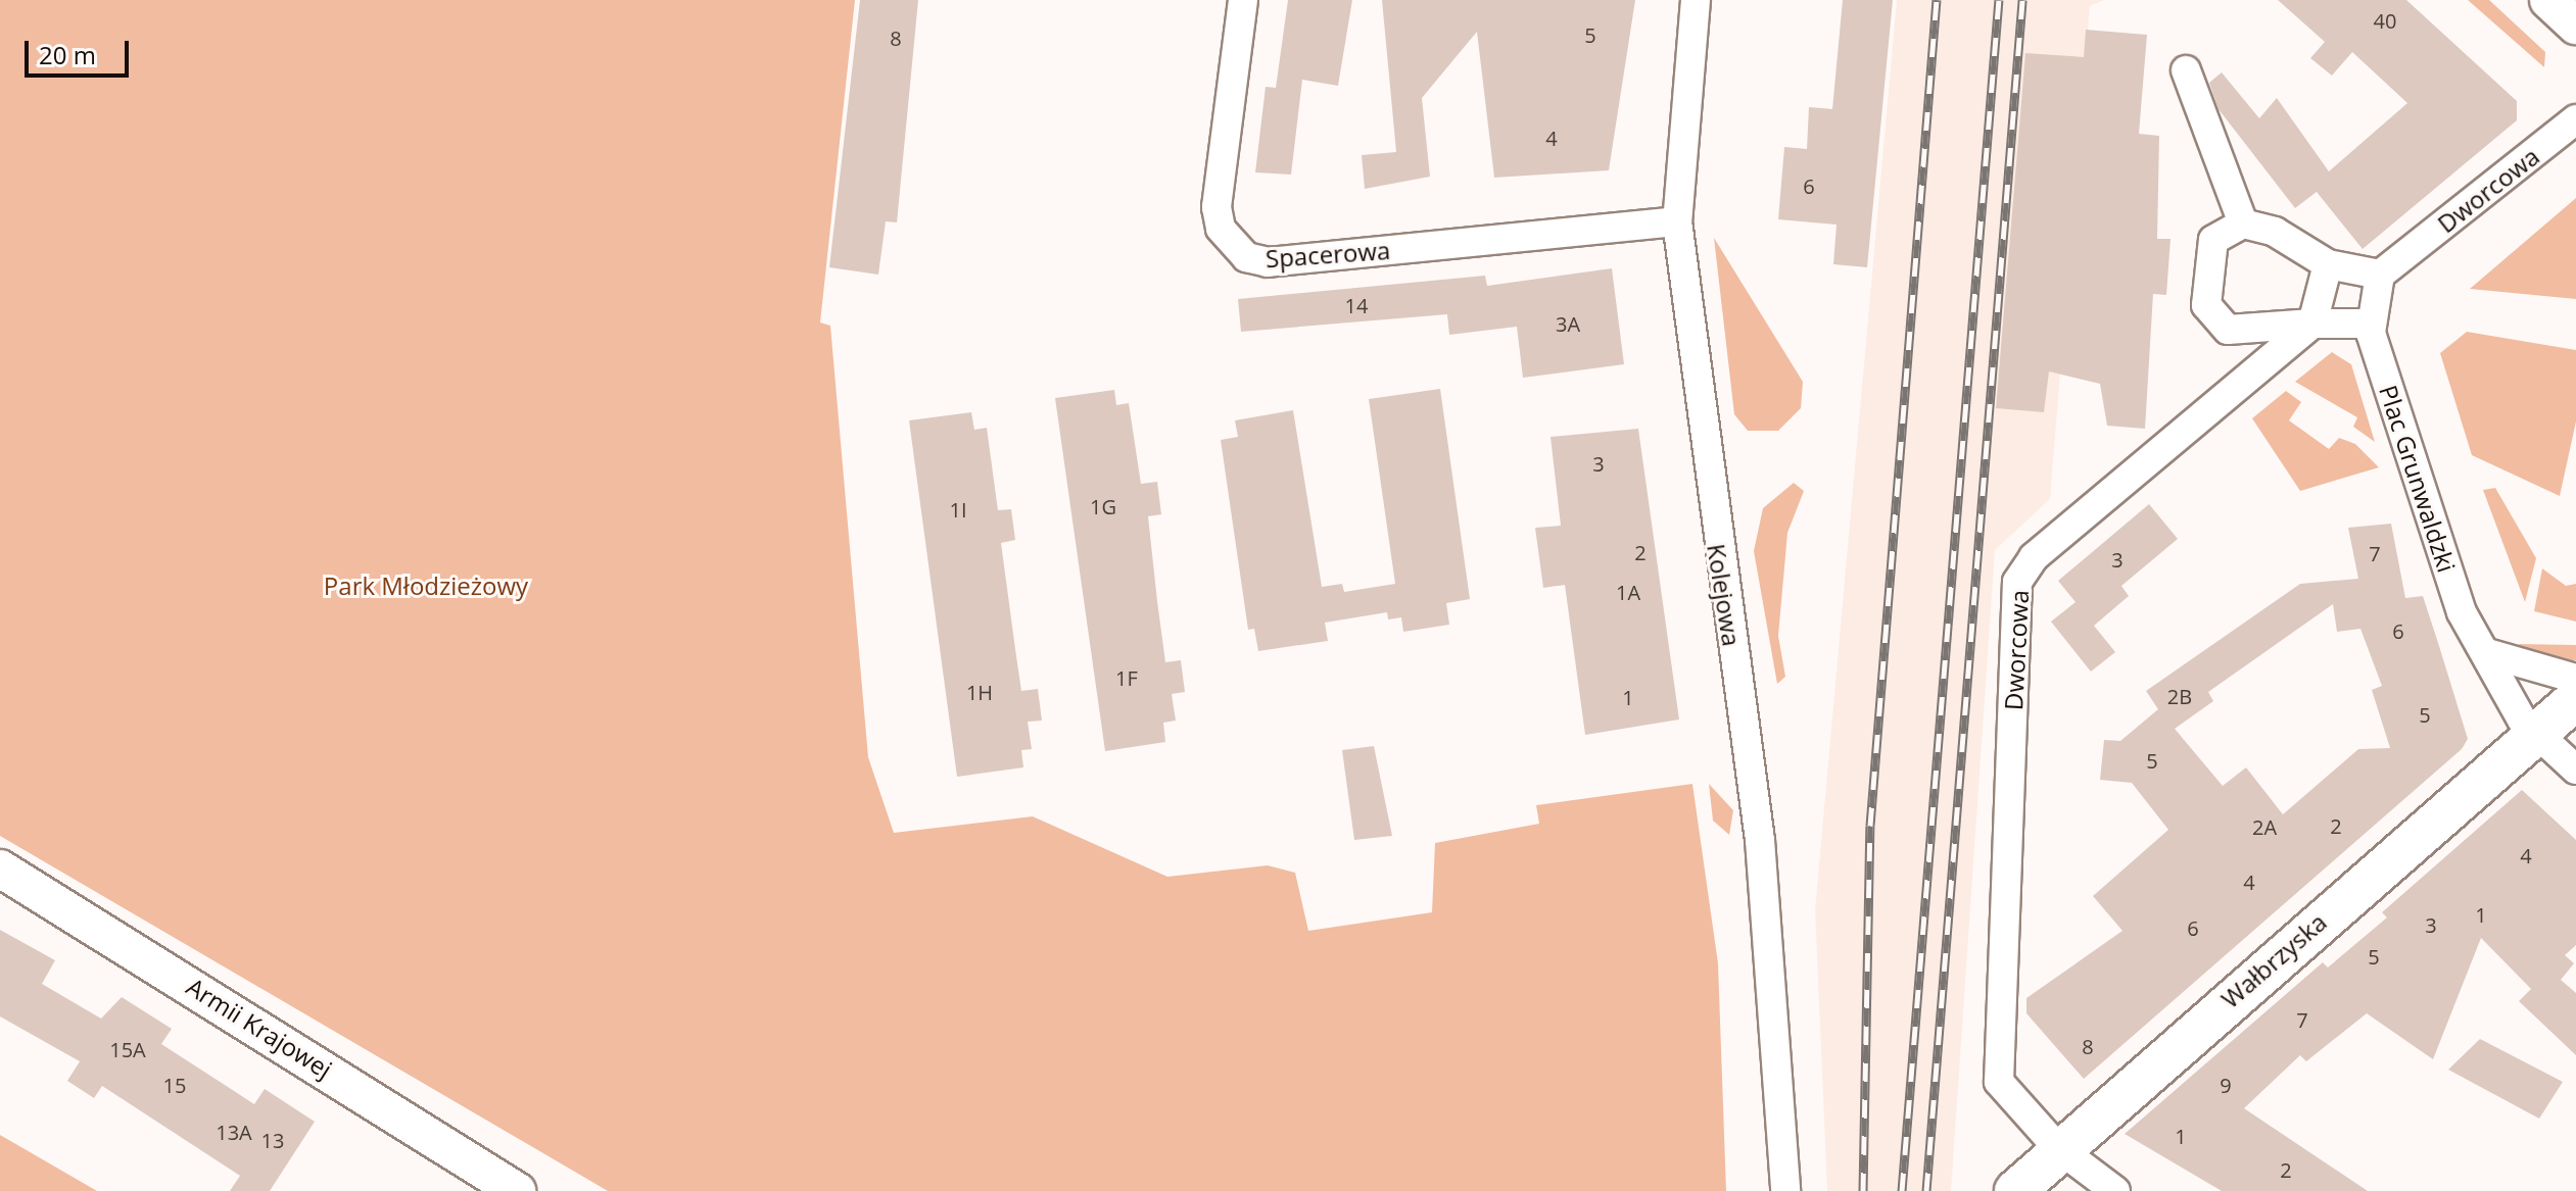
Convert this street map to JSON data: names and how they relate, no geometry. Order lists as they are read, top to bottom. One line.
{"streets":{"main road":["Wałbrzyska"],"street":["Dworcowa","Spacerowa","Plac Grunwaldzki","Kolejowa","Armii Krajowej"]},"crossings":[["Dworcowa","Plac Grunwaldzki"],["Dworcowa","Wałbrzyska"],["Spacerowa","Kolejowa"],["Plac Grunwaldzki","Wałbrzyska"]],"parks":["Park Młodzieżowy"],"house_numbers":["40","5","8","4","6","14","3A","3","1G","1I","2","7","3","1A","6","1F","1H","2B","1","5","5","2","2A","4","4","1","3","6","5","7","8","15A","15","9","13A","1","13","2"],"scale_bar":"20 m"}
